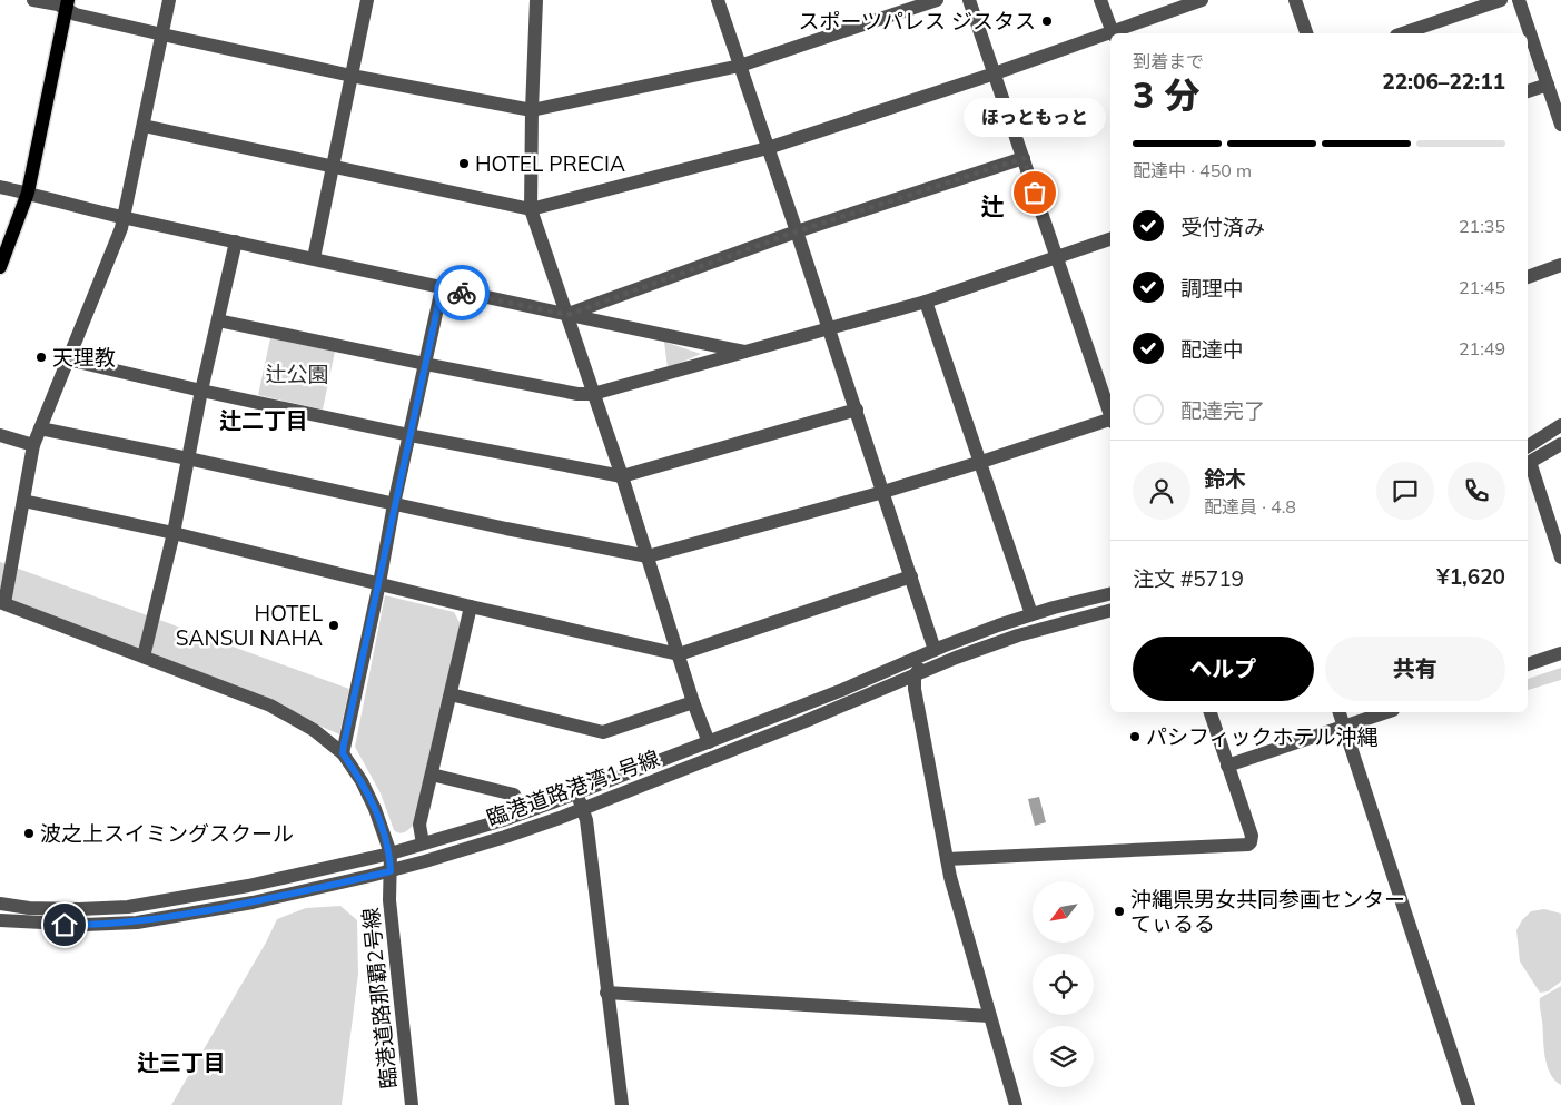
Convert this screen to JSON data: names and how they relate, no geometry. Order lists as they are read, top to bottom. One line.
{"streets":{"street":["臨港道路港湾1号線","臨港道路那覇2号線"]},"crossings":[["臨港道路港湾1号線","臨港道路那覇2号線"]],"districts":["辻","辻二丁目","辻三丁目"],"parks":["辻公園"],"places":["スポーツパレス ジスタス","HOTEL PRECIA","ほっともっと","天理教","HOTEL SANSUI NAHA","パシフィックホテル沖縄","波之上スイミングスクール","沖縄県男女共同参画センター てぃるる"],"north":"bottom left","page":{"heading":["3 分","到着まで","22:06–22:11"],"panel":["鈴木","配達員 · 4.8","注文 #5719","¥1,620"],"bubble":"ほっともっと","bar":"配達中 · 450 m","list":[["受付済み","21:35"],["調理中","21:45"],["配達中","21:49"],"配達完了"],"buttons":["ヘルプ","共有"]}}
